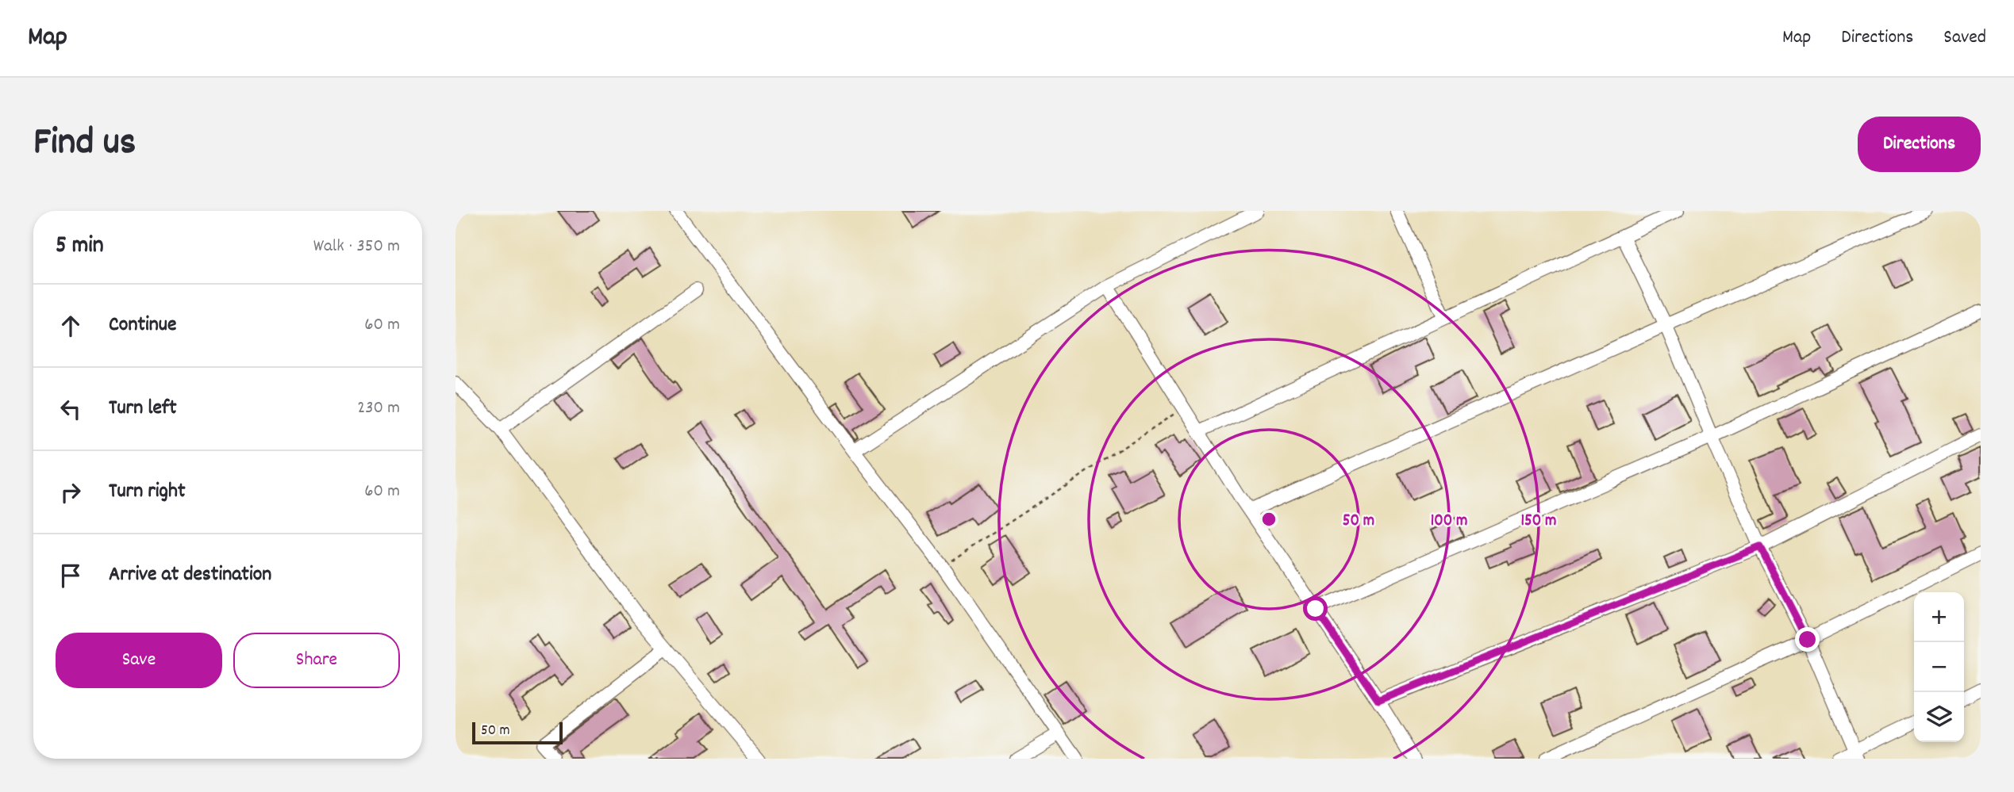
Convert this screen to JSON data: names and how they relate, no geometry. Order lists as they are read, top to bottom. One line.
{"scale_bar":"50 m","page":{"header":"Map","nav":["Map","Directions","Saved"],"title":"Find us","buttons":["Directions",["Save","Share"]],"heading":["5 min","Walk · 350 m"],"list":[["Continue","60 m"],["Turn left","230 m"],["Turn right","60 m"],"Arrive at destination"],"map_buttons":["+","−"],"scale":"50 m"},"rings":["50 m","100 m","150 m"]}
